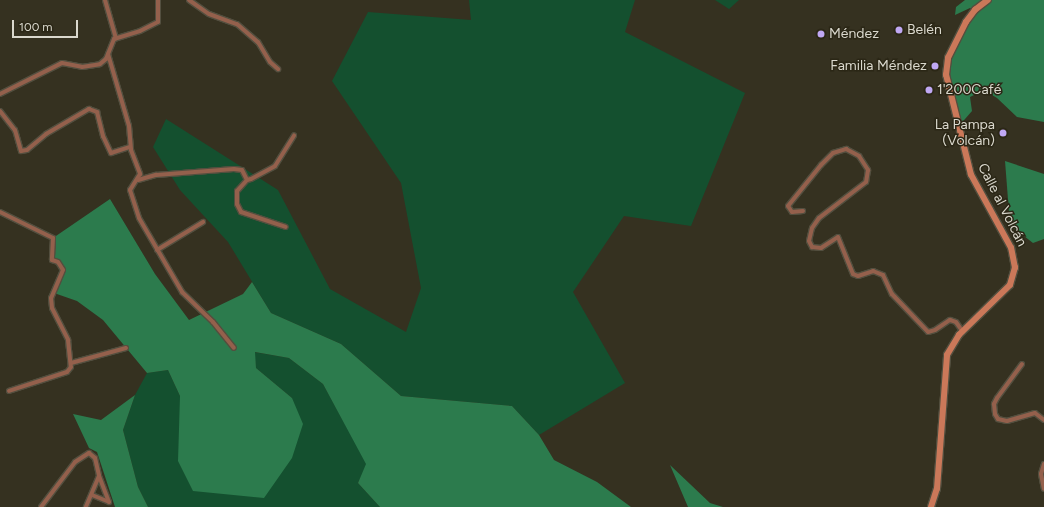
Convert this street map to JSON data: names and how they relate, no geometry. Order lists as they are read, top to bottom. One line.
{"streets":{"street":["Calle al Volcán"]},"places":["Belén","Méndez","Familia Méndez","1'200Café","La Pampa (Volcán)"],"scale_bar":"100 m"}
